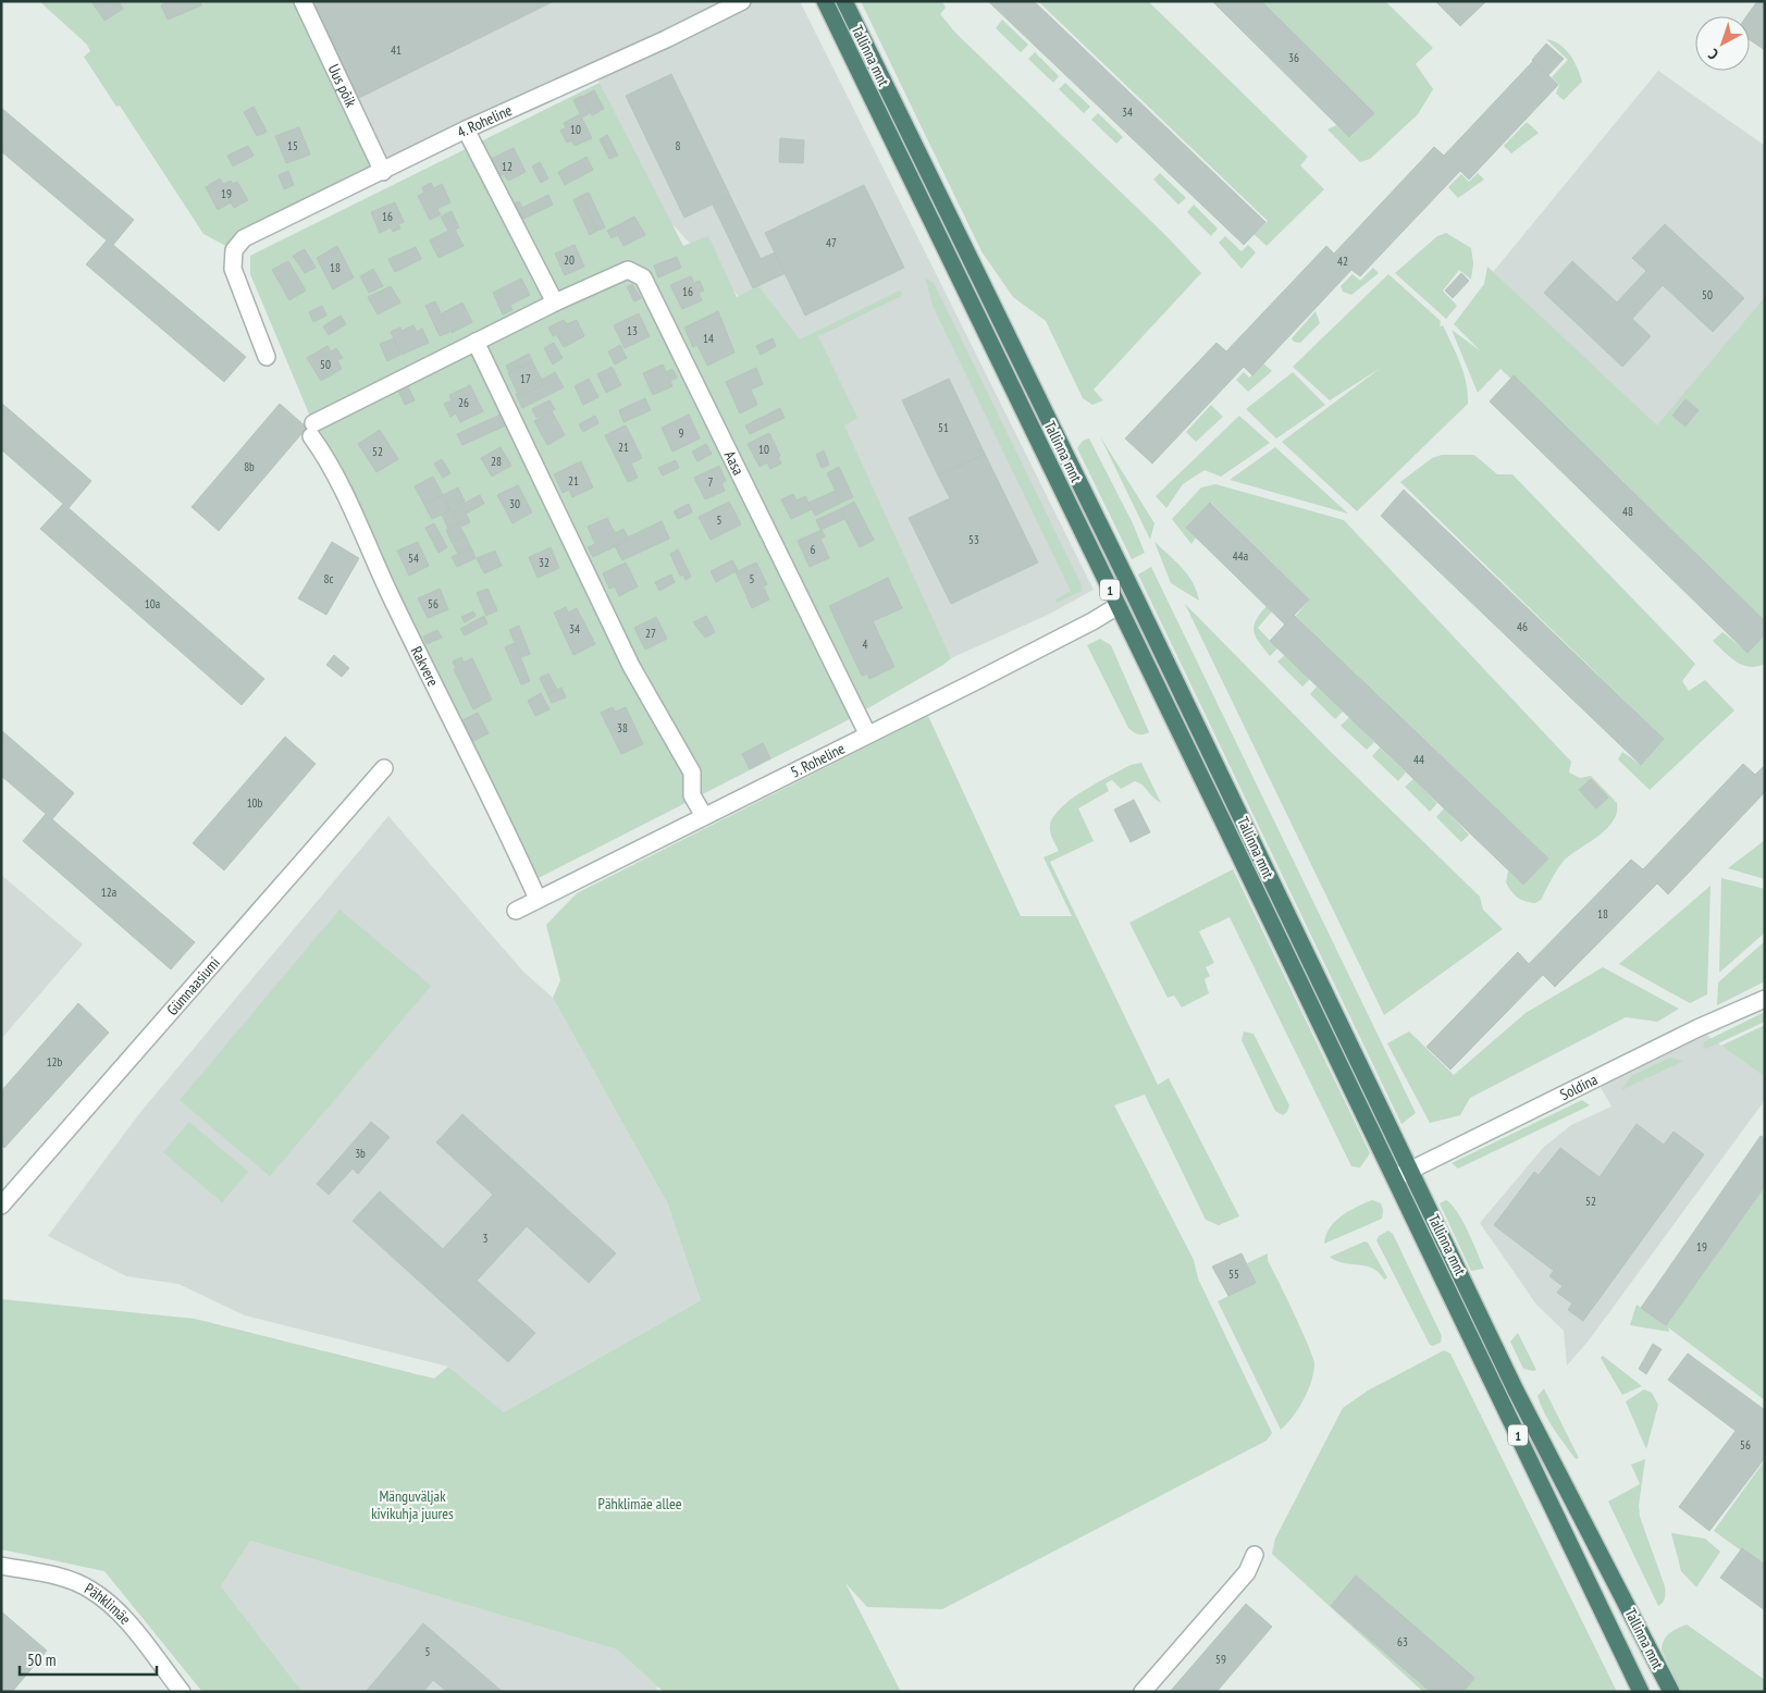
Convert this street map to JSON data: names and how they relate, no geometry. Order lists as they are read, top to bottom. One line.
{"streets":{"highway":["Tallinna mnt","1"],"street":["Uus põik","4. Roheline","Aasa","Rakvere","5. Roheline","Gümnaasiumi","Soldina","Pähklimäe"]},"crossings":[["Tallinna mnt","5. Roheline"],["Tallinna mnt","Soldina"],["Uus põik","4. Roheline"],["Aasa","Rakvere"],["Aasa","5. Roheline"],["Rakvere","5. Roheline"]],"parks":["Mänguväljak kivikuhja juures","Pähklimäe allee"],"house_numbers":["41","36","34","10","15","8","12","19","16","47","20","42","18","16","50","13","14","50","17","26","51","9","21","10","52","28","8b","21","7","30","48","5","53","6","44a","54","32","8c","5","10a","56","46","34","27","4","38","44","10b","12a","18","12b","3b","52","3","19","55","56","63","5","59"],"scale_bar":"50 m","north":"bottom left"}
